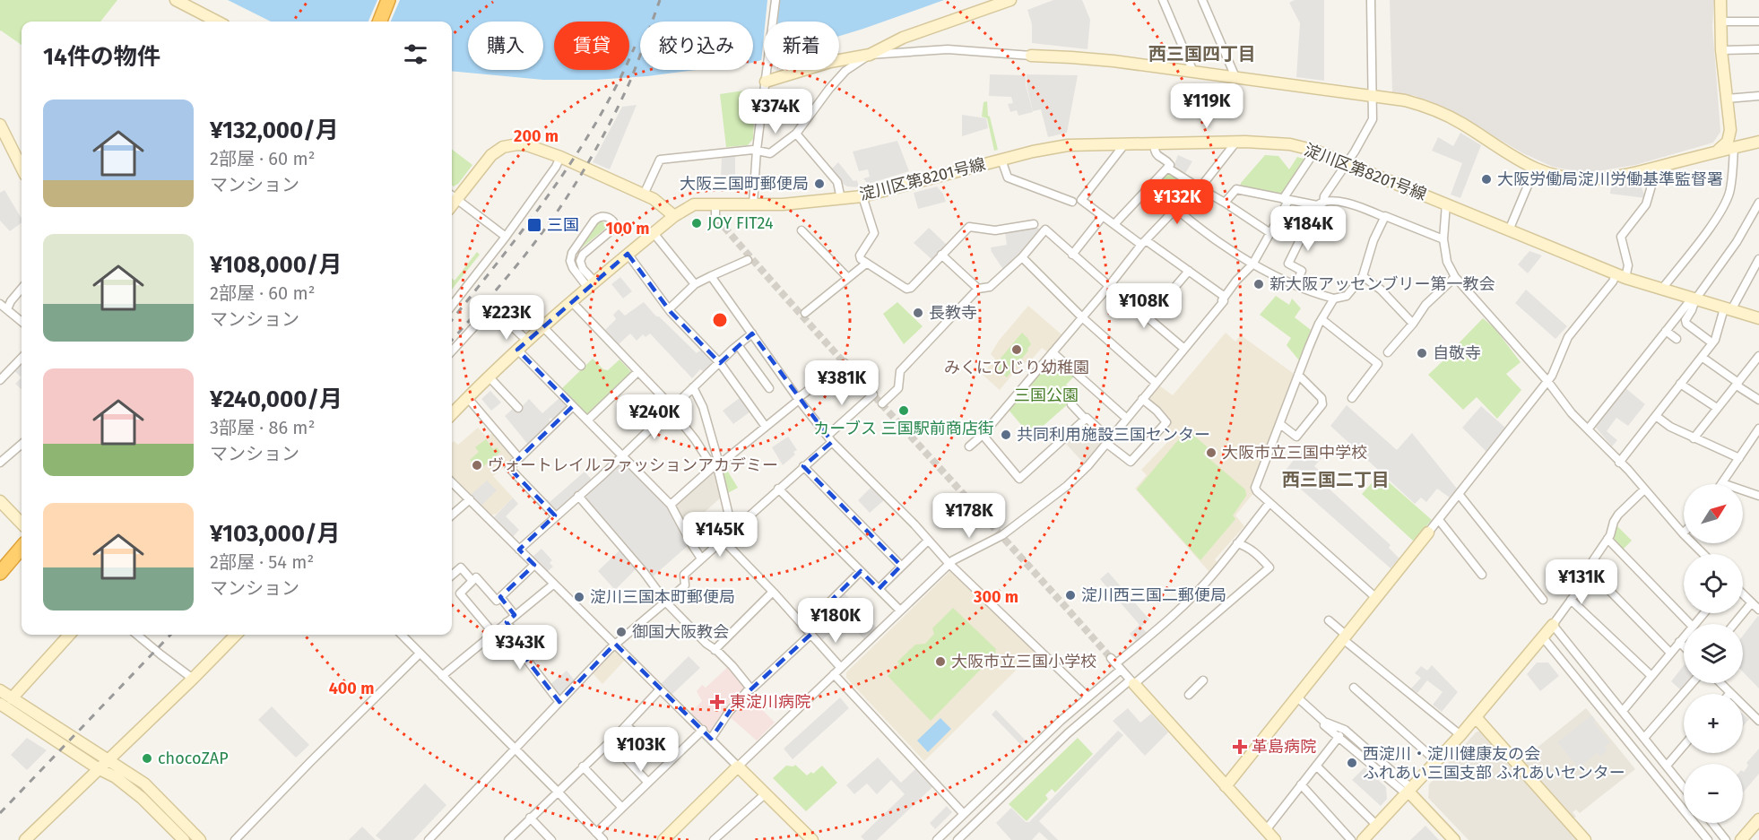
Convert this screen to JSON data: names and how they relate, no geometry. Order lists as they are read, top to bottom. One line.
{"streets":{"street":["淀川区第8201号線"]},"districts":["西三国四丁目","西三国二丁目"],"parks":["三国公園"],"places":{"other":["大阪労働局淀川労働基準監督署","大阪三国町郵便局","JOY FIT24","新大阪アッセンブリー第一教会","長教寺","みくにひじり幼稚園","自敬寺","カーブス 三国駅前商店街","共同利用施設三国センター","大阪市立三国中学校","ヴォートレイルファッションアカデミー","淀川西三国二郵便局","淀川三国本町郵便局","御国大阪教会","大阪市立三国小学校","chocoZAP","西淀川・淀川健康友の会 ふれあい三国支部 ふれあいセンター"],"transit":["三国"],"health":["東淀川病院","革島病院"]},"north":"top right","page":{"chip":["購入","賃貸","絞り込み","新着"],"heading":"14件の物件","price":["¥119K","¥374K","¥132K","¥184K","¥108K","¥223K","¥381K","¥240K","¥178K","¥145K","¥131K","¥180K","¥343K","¥103K"],"list":[{"name":"¥132,000/月","note":"2部屋 · 60 m² · マンション"},{"name":"¥108,000/月","note":"2部屋 · 60 m² · マンション"},{"name":"¥240,000/月","note":"3部屋 · 86 m² · マンション"},{"name":"¥103,000/月","note":"2部屋 · 54 m² · マンション"}],"map_buttons":["+","−"]},"rings":["200 m","100 m","300 m","400 m"]}
